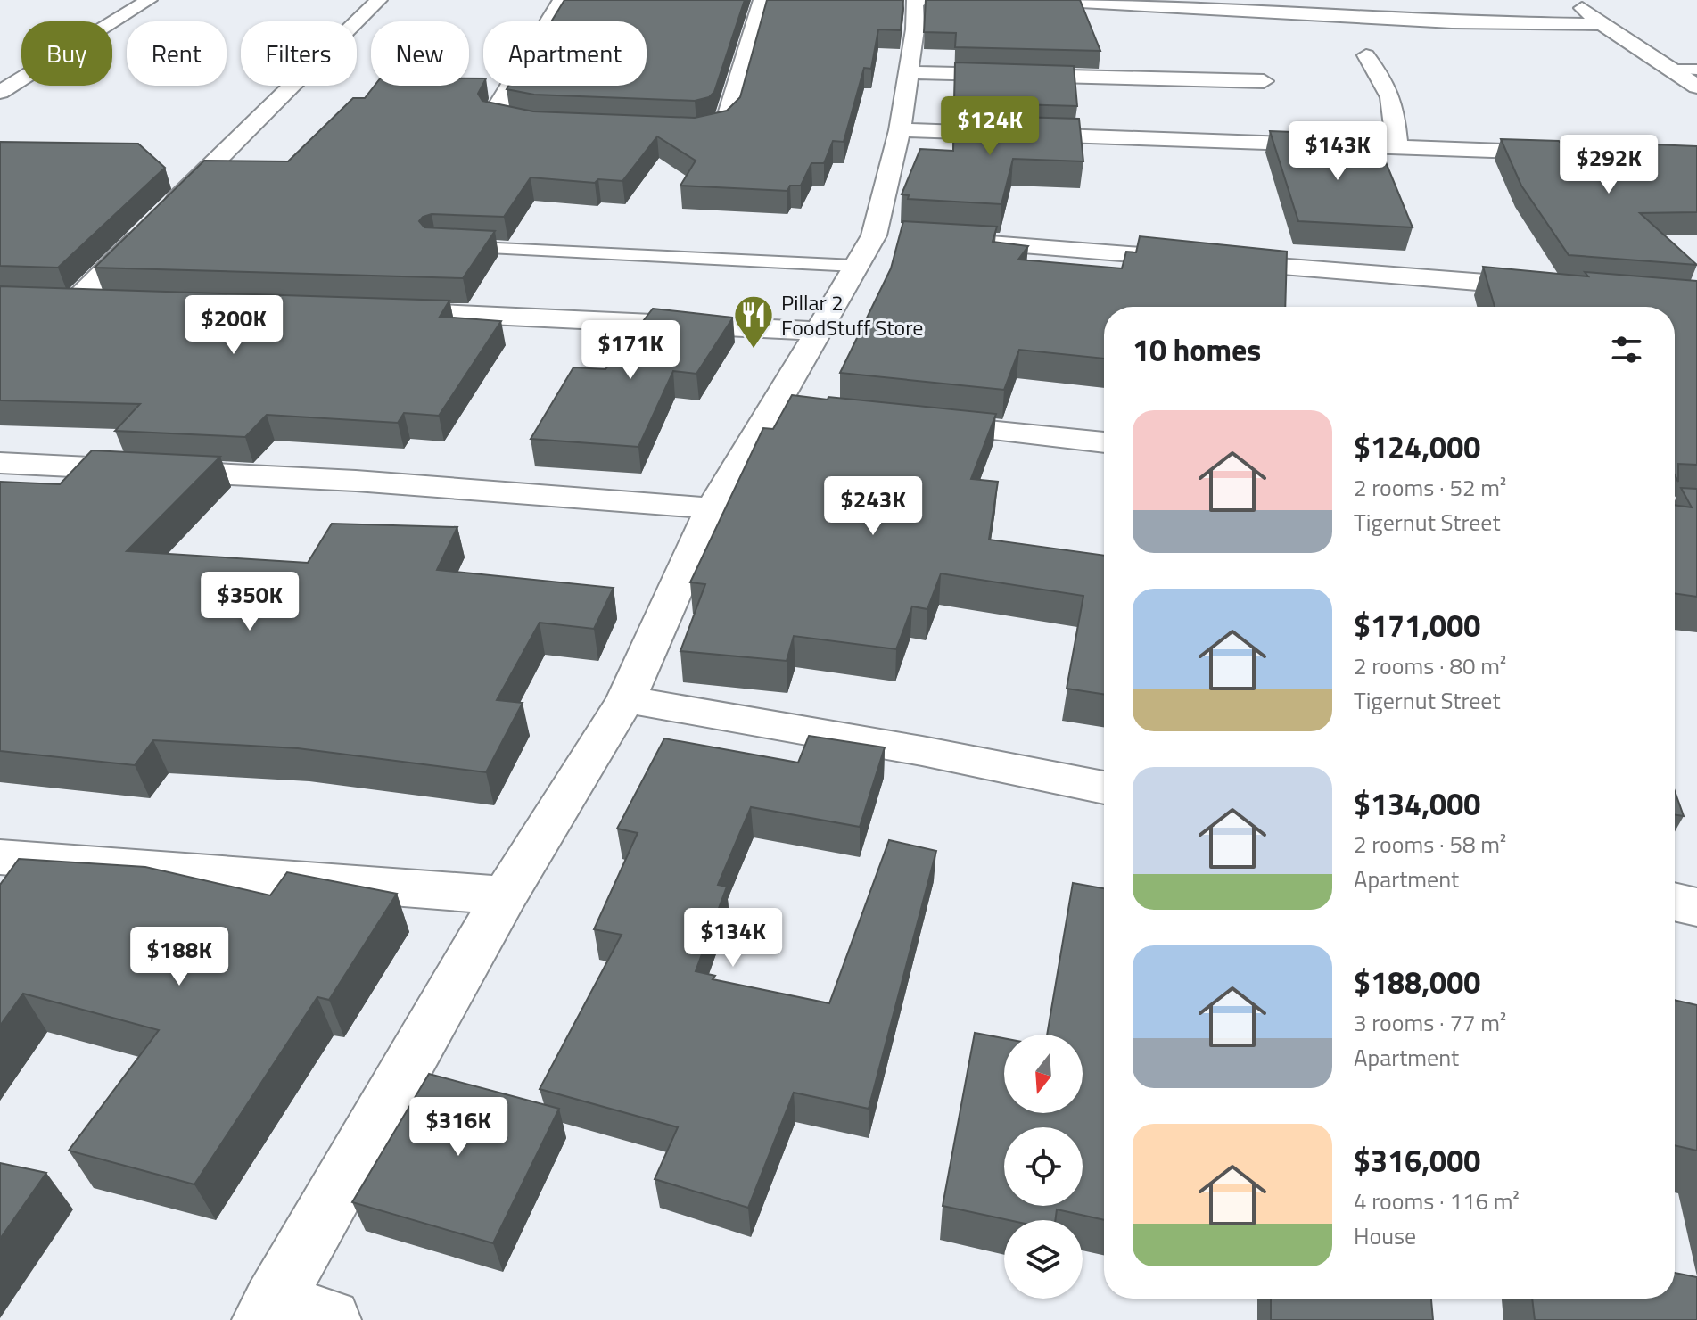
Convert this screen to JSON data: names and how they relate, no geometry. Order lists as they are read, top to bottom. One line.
{"places":{"restaurant":["Pillar 2 FoodStuff Store"]},"north":"bottom","page":{"chip":["Buy","Rent","Filters","New","Apartment"],"price":["$124K","$143K","$292K","$200K","$171K","$243K","$350K","$134K","$188K","$316K"],"heading":"10 homes","list":[{"name":"$124,000","note":"2 rooms · 52 m² · Tigernut Street"},{"name":"$171,000","note":"2 rooms · 80 m² · Tigernut Street"},{"name":"$134,000","note":"2 rooms · 58 m² · Apartment"},{"name":"$188,000","note":"3 rooms · 77 m² · Apartment"},{"name":"$316,000","note":"4 rooms · 116 m² · House"}]}}
